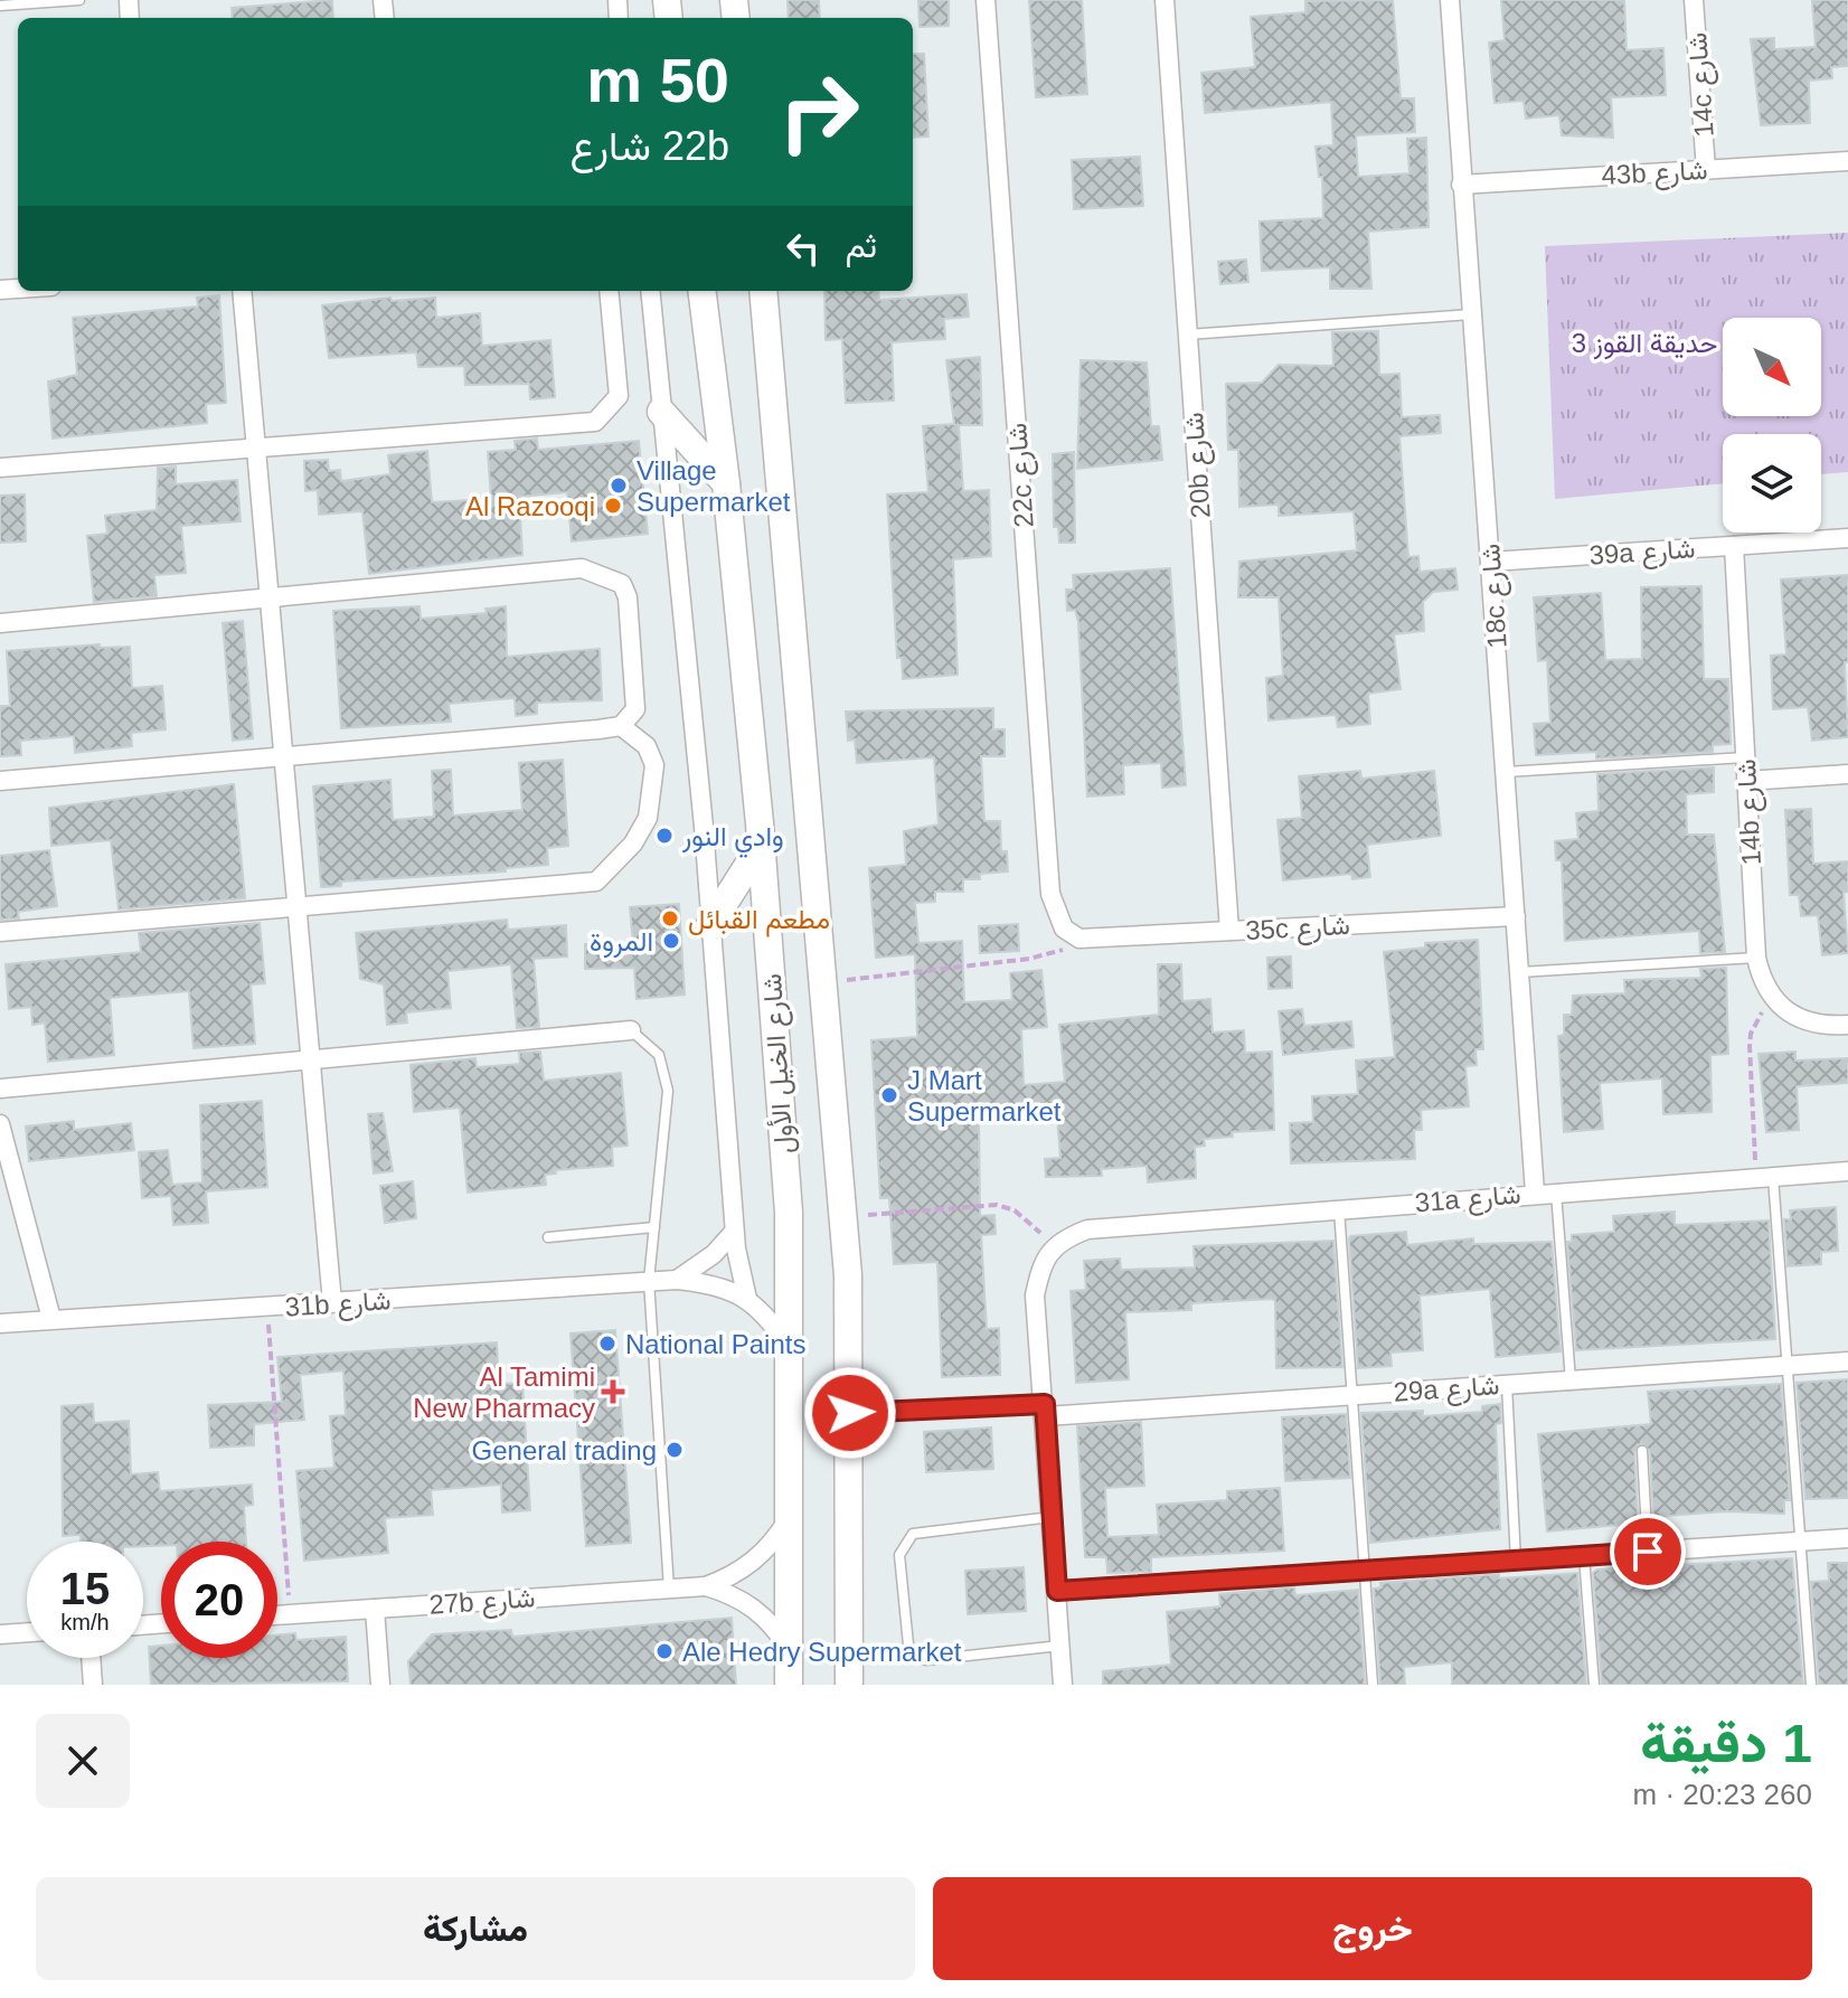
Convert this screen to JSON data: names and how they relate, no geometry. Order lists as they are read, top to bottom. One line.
{"streets":{"main road":["شارع الخيل الأول"],"street":["14c شارع","43b شارع","20b شارع","22c شارع","39a شارع","18c شارع","14b شارع","35c شارع","31a شارع","31b شارع","29a شارع","27b شارع"]},"crossings":[["14c شارع","43b شارع"],["43b شارع","18c شارع"],["20b شارع","35c شارع"],["22c شارع","35c شارع"],["39a شارع","18c شارع"],["39a شارع","14b شارع"],["18c شارع","35c شارع"],["18c شارع","31a شارع"],["شارع الخيل الأول","31b شارع"],["شارع الخيل الأول","27b شارع"]],"parks":["حديقة القوز 3"],"places":{"other":["Village Supermarket","Al Razooqi","وادي النور","مطعم القبائل","المروة","J Mart Supermarket","National Paints","General trading","Ale Hedry Supermarket"],"health":["Al Tamimi New Pharmacy"]},"north":"bottom right","page":{"turn":["50 m","22b شارع"],"then":"ثم","speed":"15 km/h","limit":"20","heading":["1 دقيقة","260 m · 20:23"],"buttons":["خروج","مشاركة"]}}
